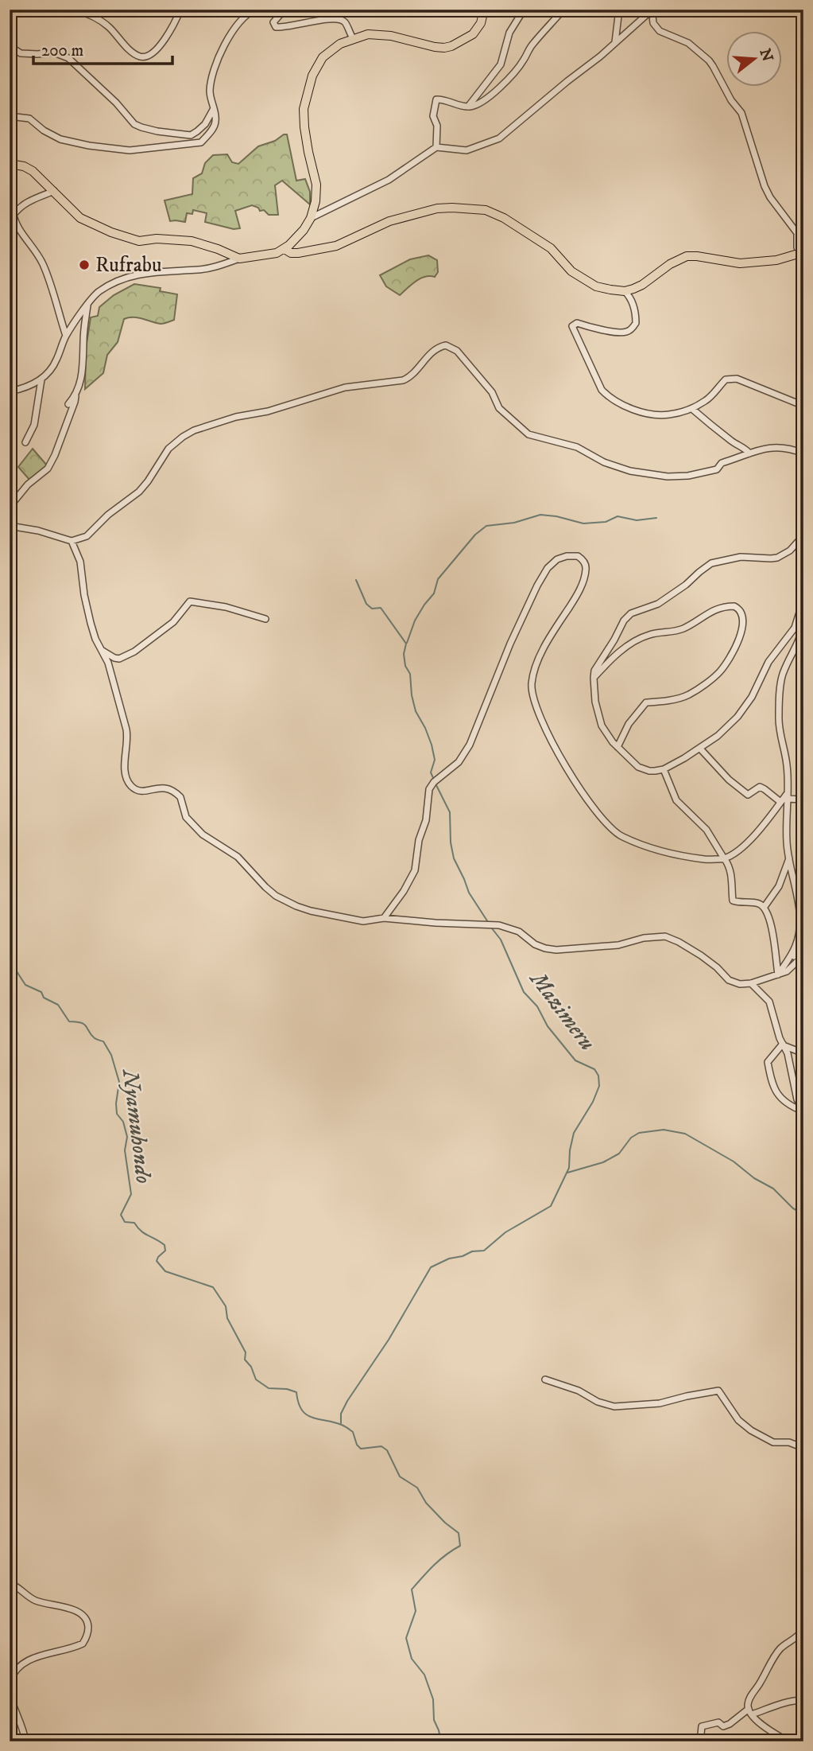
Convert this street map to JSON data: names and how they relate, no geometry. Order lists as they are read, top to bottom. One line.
{"water":["Mazimeru","Nyamuhondo"],"places":["Rufrabu"],"scale_bar":"200 m","north":"right"}
